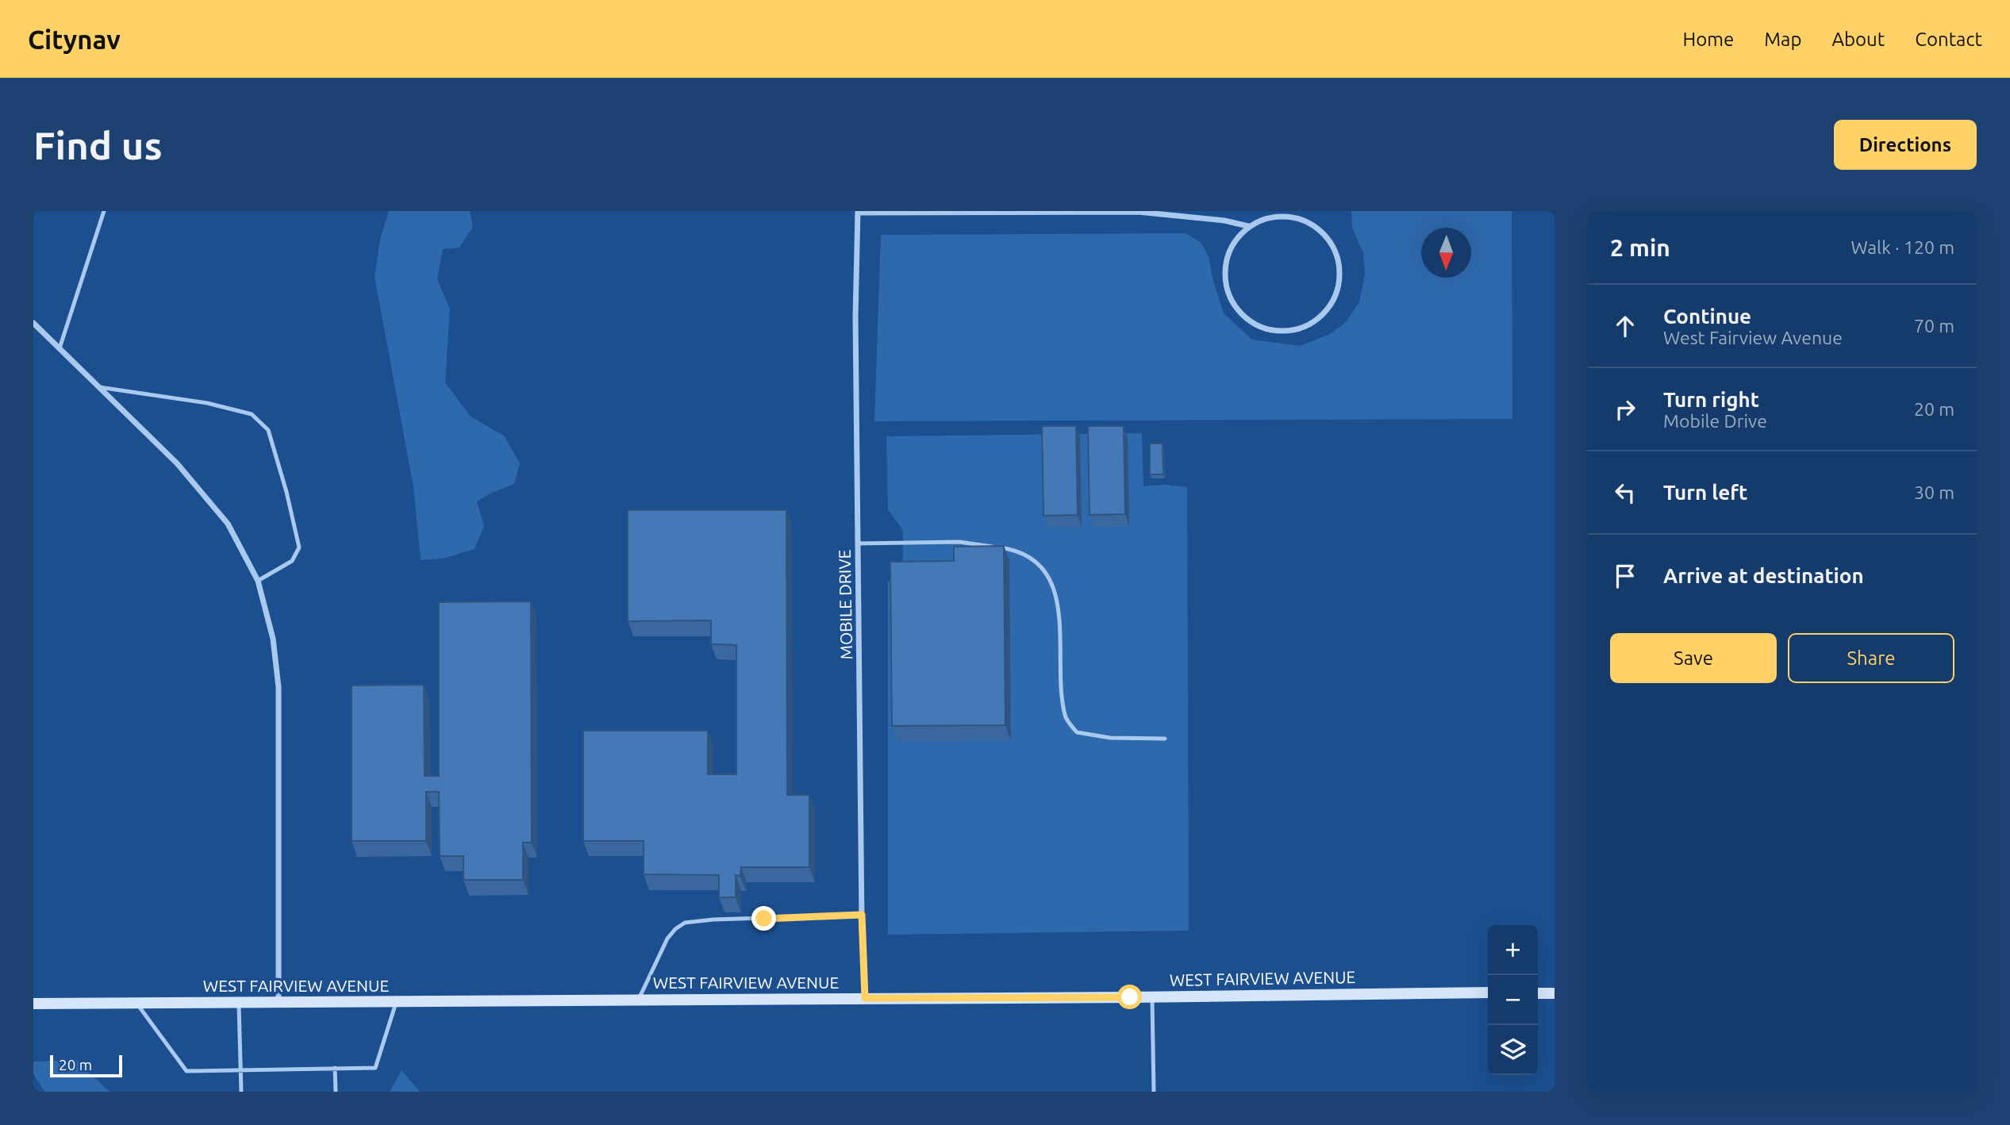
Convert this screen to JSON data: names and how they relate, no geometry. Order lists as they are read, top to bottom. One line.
{"streets":{"main road":["WEST FAIRVIEW AVENUE"],"street":["MOBILE DRIVE"]},"crossings":[["MOBILE DRIVE","WEST FAIRVIEW AVENUE"]],"scale_bar":"20 m","north":"bottom","page":{"header":"Citynav","nav":["Home","Map","About","Contact"],"buttons":["Directions",["Save","Share"]],"title":"Find us","heading":["2 min","Walk · 120 m"],"list":[["Continue","West Fairview Avenue","70 m"],["Turn right","Mobile Drive","20 m"],["Turn left","30 m"],"Arrive at destination"],"map_buttons":["+","−"],"scale":"20 m"}}
